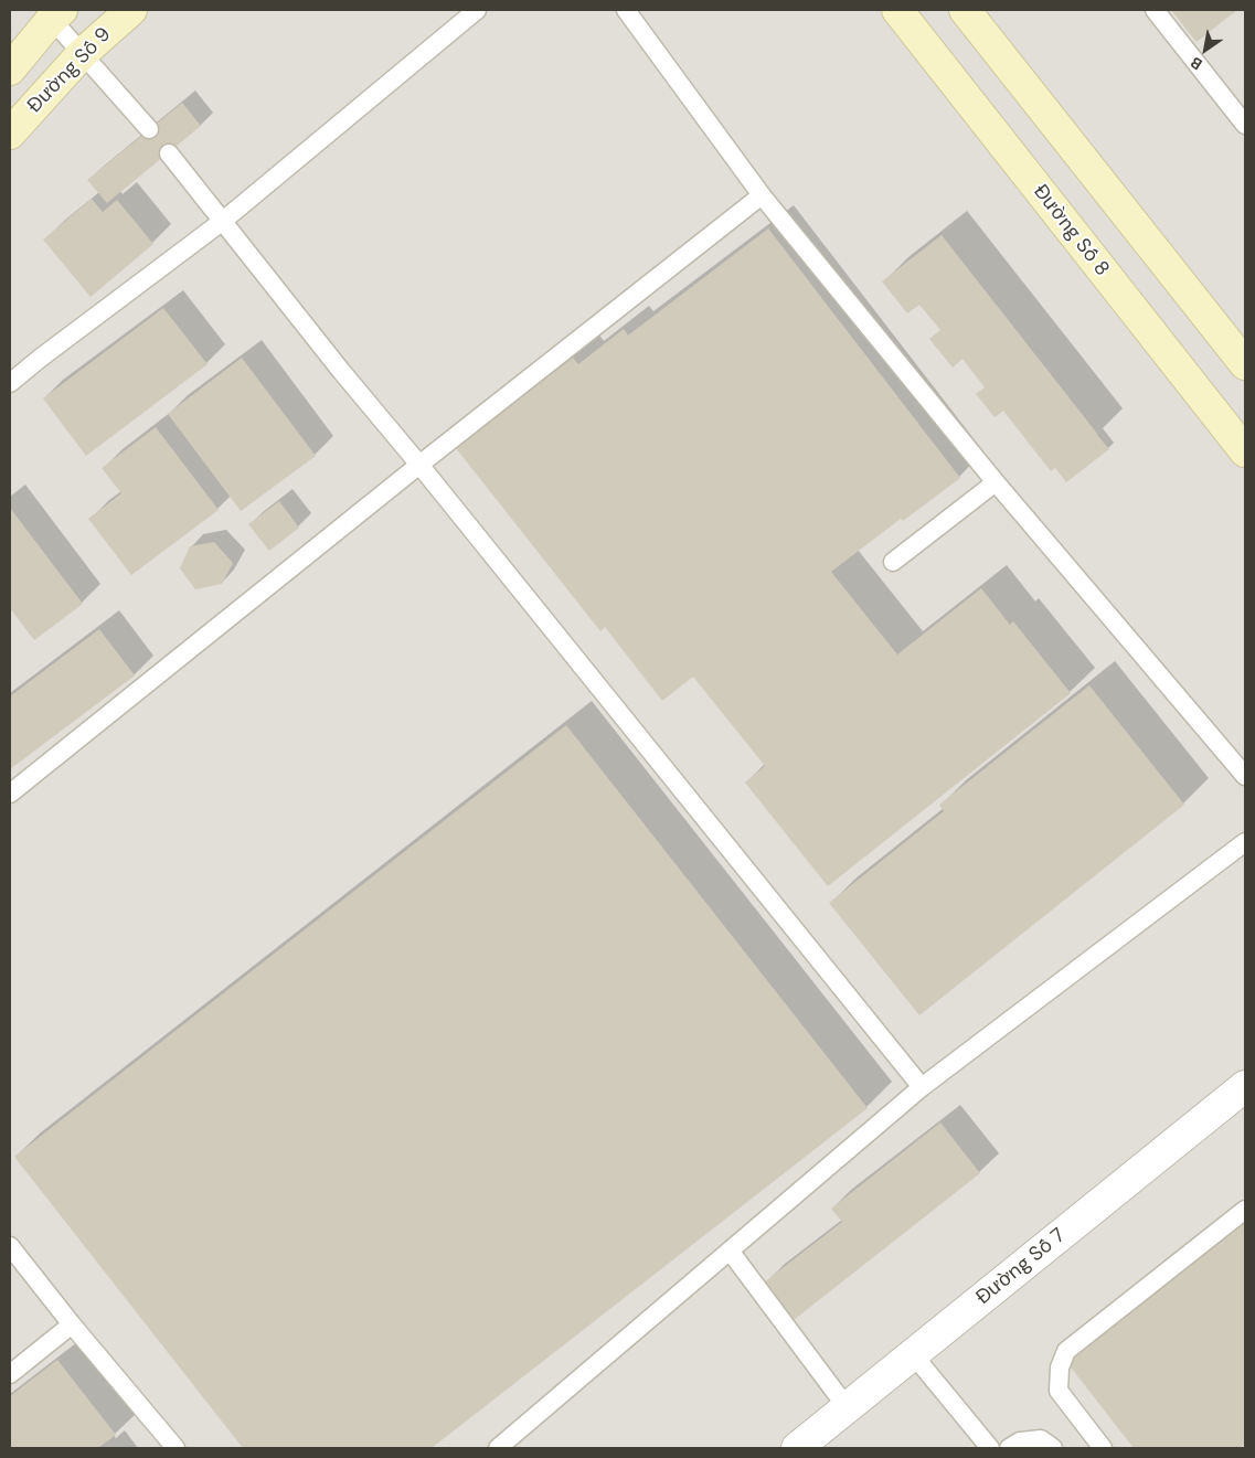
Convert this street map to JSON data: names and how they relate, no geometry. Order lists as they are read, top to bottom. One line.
{"streets":{"street":["Đường Số 9","Đường Số 8","Đường Số 7"]},"north":"bottom left"}
